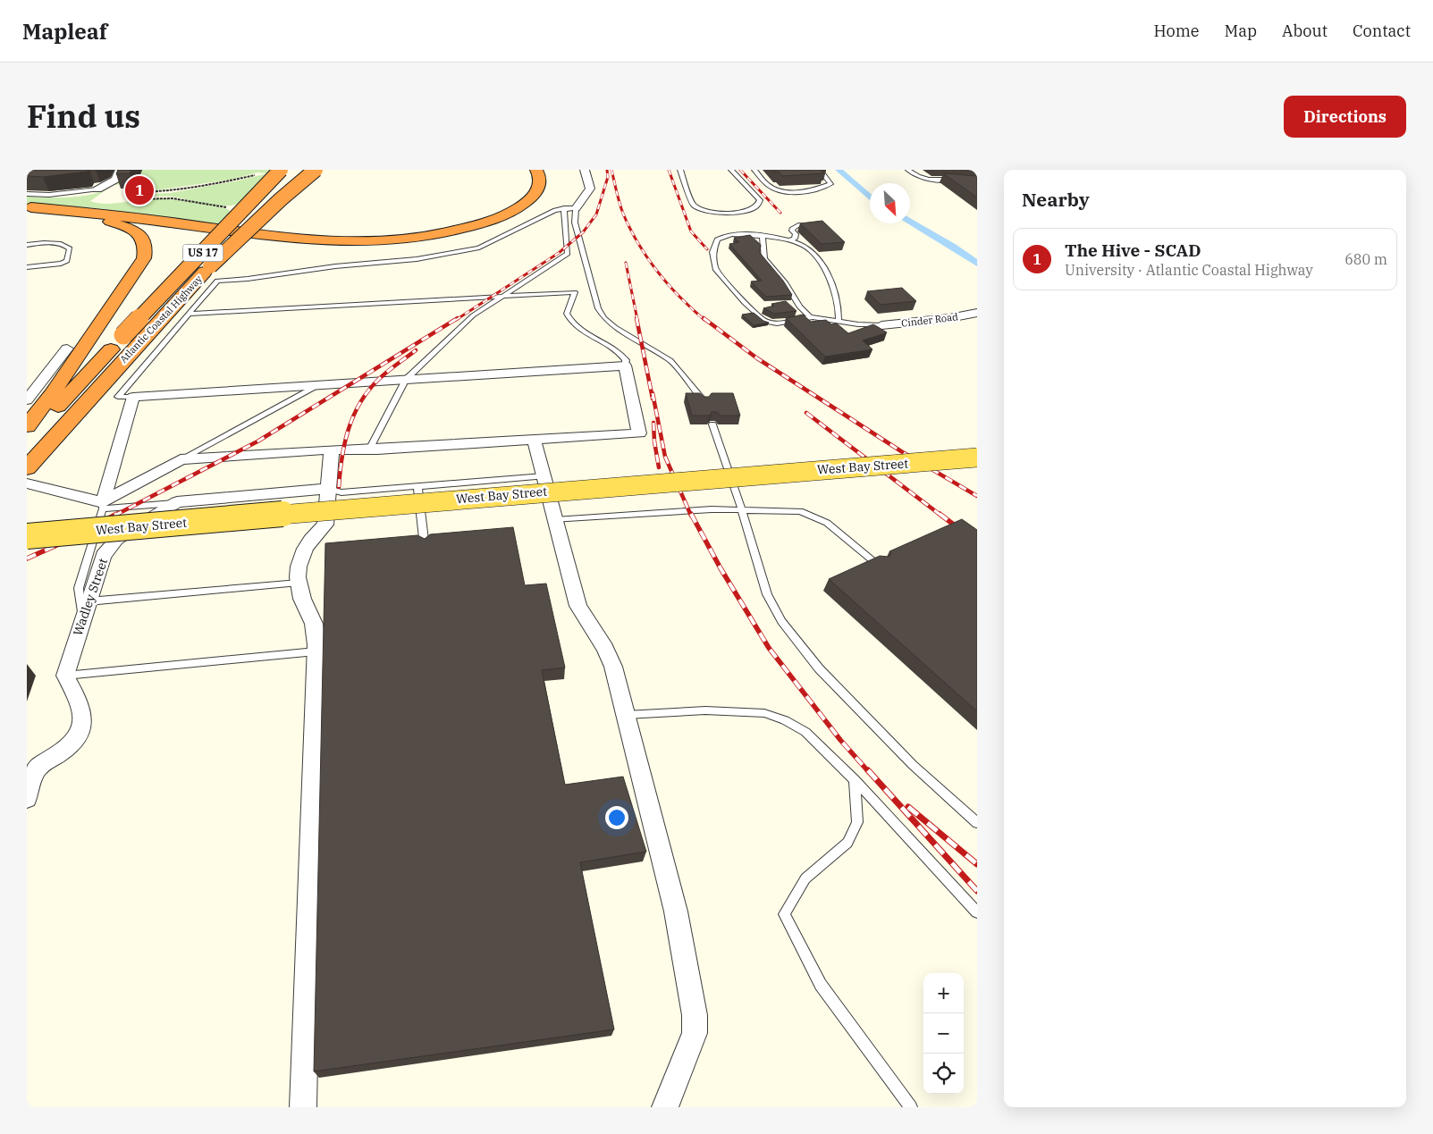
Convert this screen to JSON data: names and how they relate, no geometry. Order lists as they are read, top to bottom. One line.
{"streets":{"highway":["US 17","Atlantic Coastal Highway"],"main road":["West Bay Street"],"street":["Cinder Road","Wadley Street"]},"north":"bottom right","page":{"header":"Mapleaf","nav":["Home","Map","About","Contact"],"title":"Find us","buttons":"Directions","heading":"Nearby","pins":"1","list":[{"mark":"1","name":"The Hive - SCAD","note":"University · Atlantic Coastal Highway","value":"680 m"}],"map_buttons":["+","−"]}}
